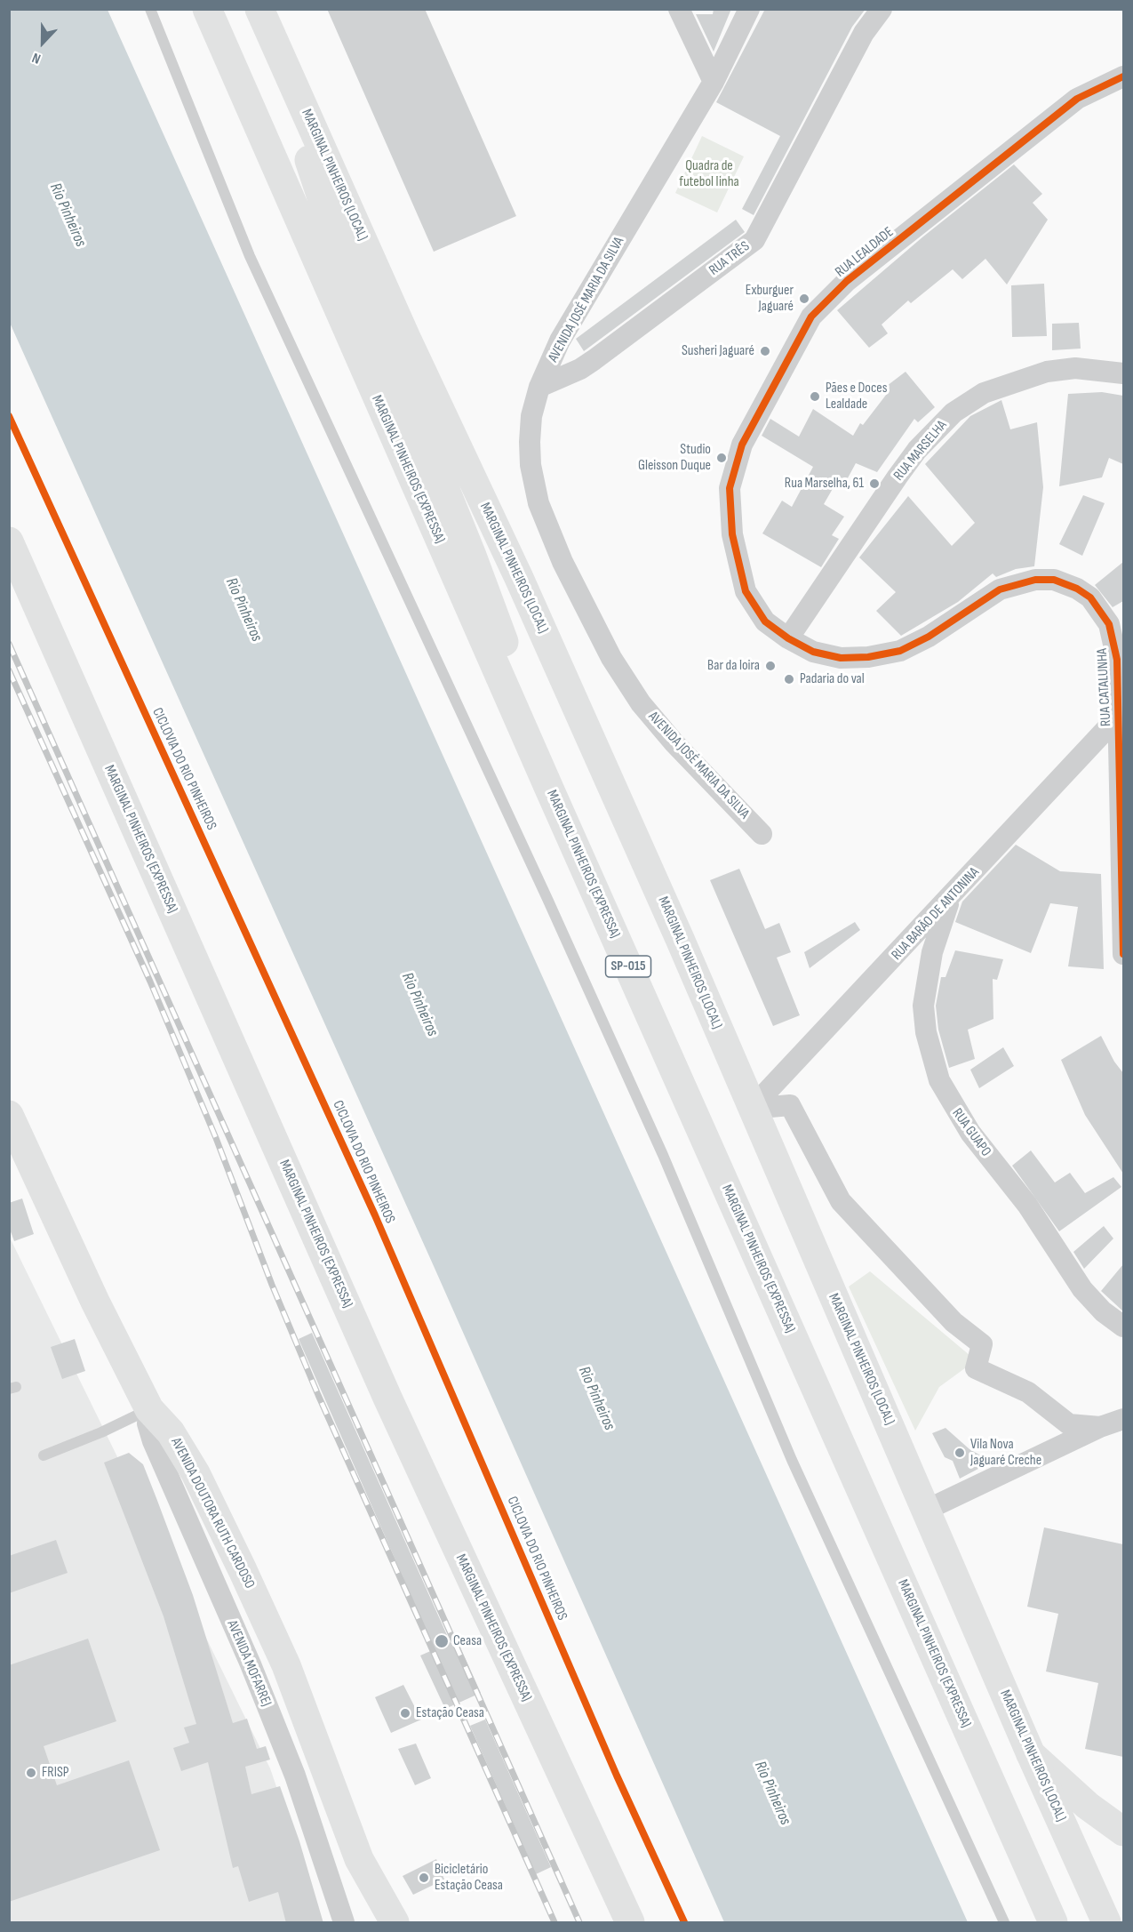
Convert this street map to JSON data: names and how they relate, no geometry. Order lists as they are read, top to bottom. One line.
{"streets":{"main road":["MARGINAL PINHEIROS (LOCAL)","MARGINAL PINHEIROS (EXPRESSA)","SP-015","AVENIDA DOUTORA RUTH CARDOSO"],"street":["RUA LEALDADE","RUA TRÊS","AVENIDA JOSÉ MARIA DA SILVA","RUA MARSELHA","RUA CATALUNHA","RUA BARÃO DE ANTONINA","RUA GUAPO","AVENIDA MOFARREJ"],"cycle path":["CICLOVIA DO RIO PINHEIROS"]},"crossings":[["MARGINAL PINHEIROS (LOCAL)","RUA BARÃO DE ANTONINA"],["RUA LEALDADE","RUA MARSELHA"],["RUA LEALDADE","RUA CATALUNHA"],["RUA TRÊS","AVENIDA JOSÉ MARIA DA SILVA"],["RUA MARSELHA","RUA CATALUNHA"],["RUA CATALUNHA","RUA BARÃO DE ANTONINA"],["RUA BARÃO DE ANTONINA","RUA GUAPO"],["AVENIDA DOUTORA RUTH CARDOSO","AVENIDA MOFARREJ"]],"water":["Rio Pinheiros"],"parks":["Quadra de futebol linha"],"places":["Exburguer Jaguaré","Susheri Jaguaré","Pães e Doces Lealdade","Studio Gleisson Duque","Rua Marselha, 61","Bar da loira","Padaria do val","Vila Nova Jaguaré Creche","Ceasa","Estação Ceasa","FRISP","Bicicletário Estação Ceasa"],"north":"bottom"}
